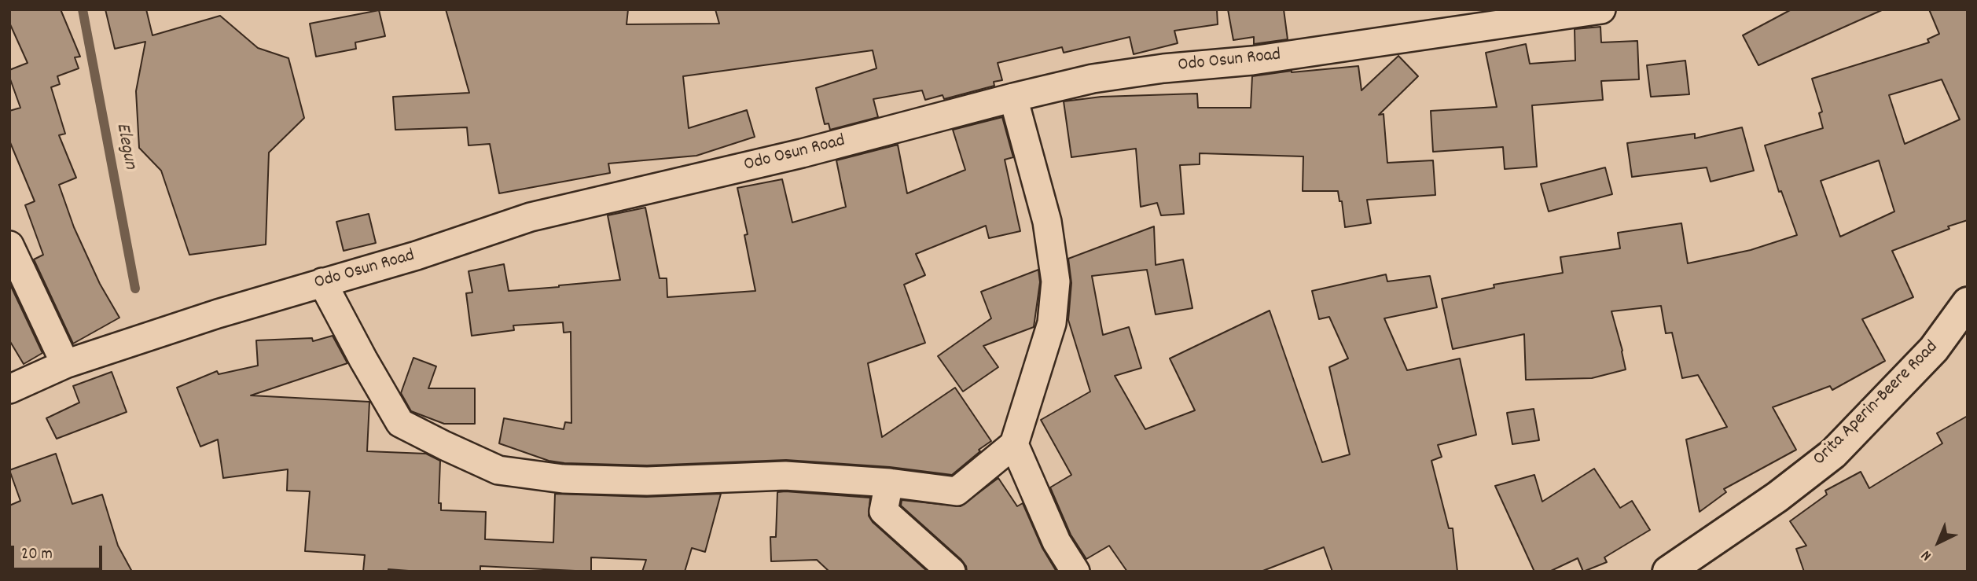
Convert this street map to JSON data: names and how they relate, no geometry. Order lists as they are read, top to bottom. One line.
{"streets":{"main road":["Orita Aperin-Beere Road"],"street":["Odo Osun Road"]},"water":["Elegun"],"scale_bar":"20 m","north":"bottom left"}
